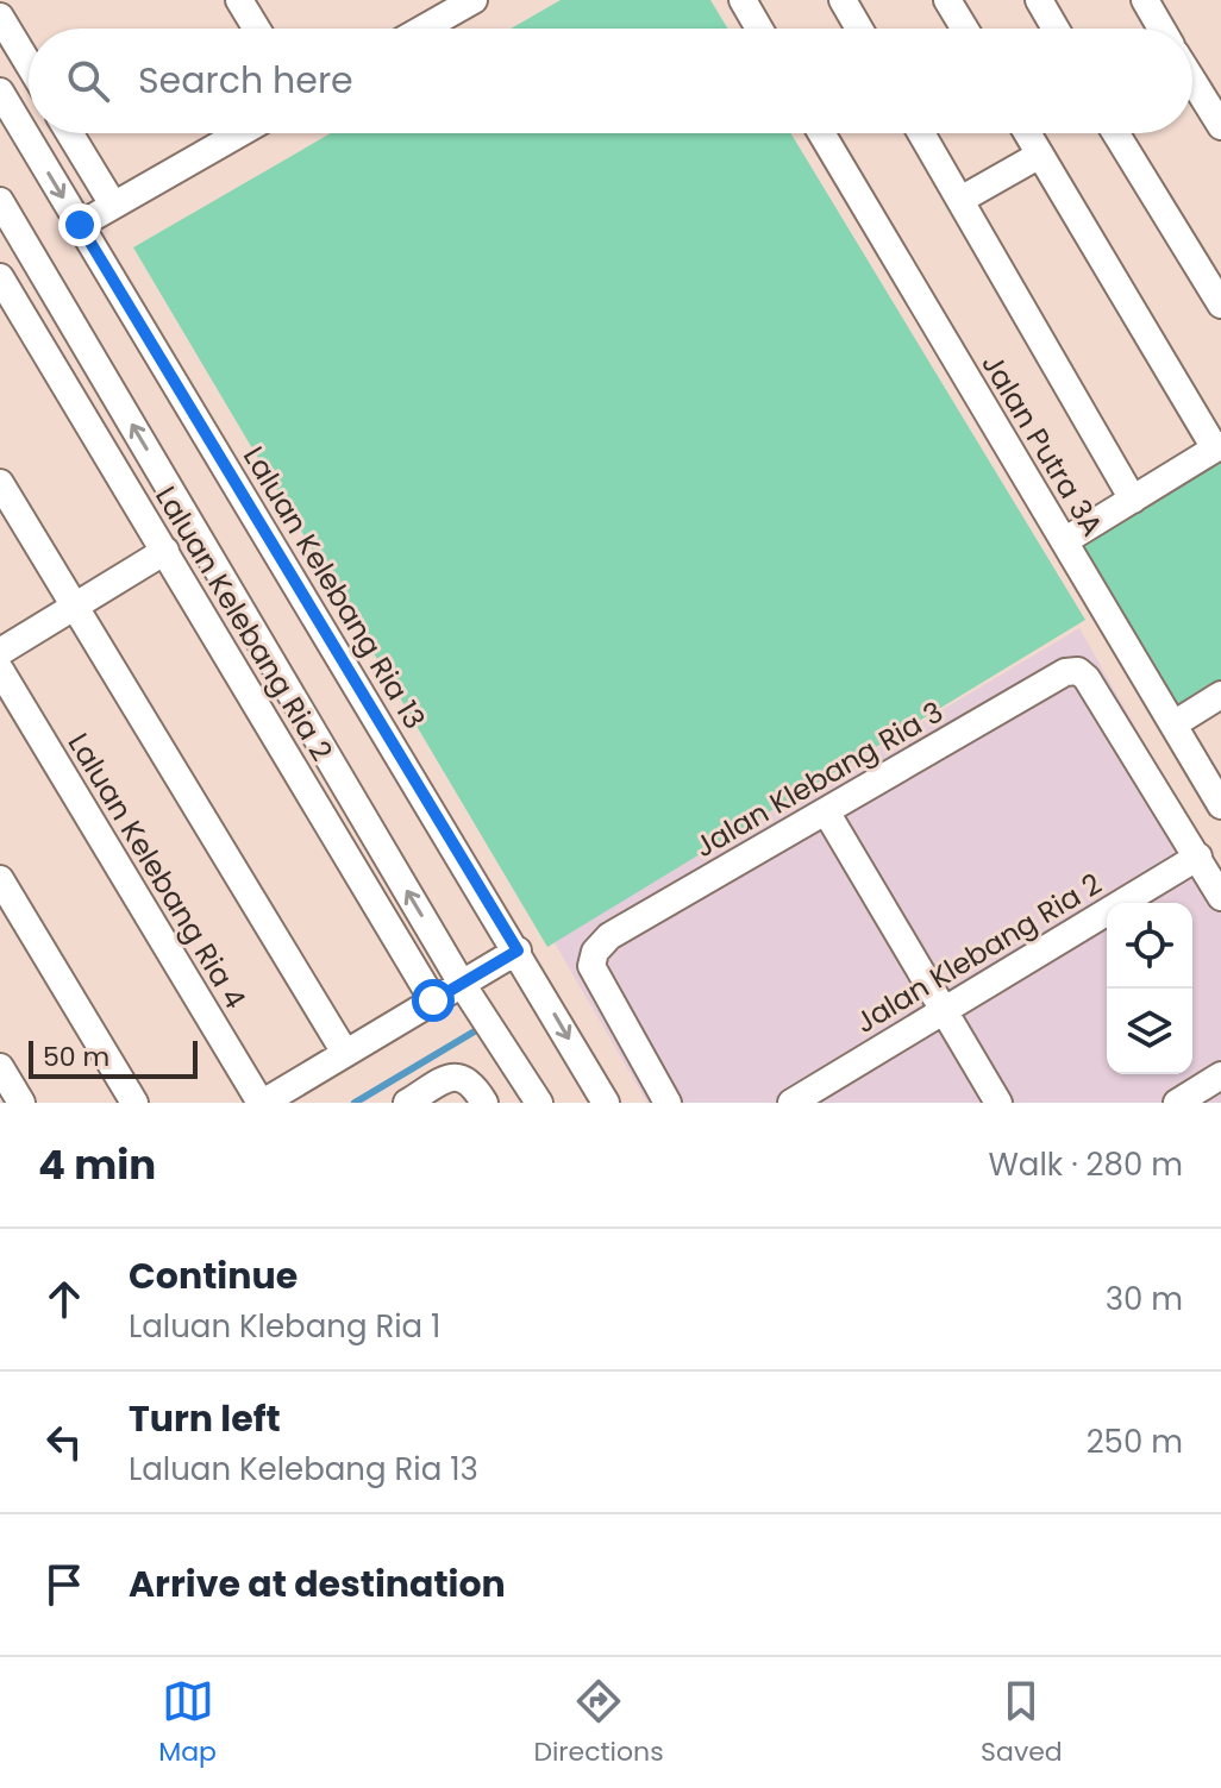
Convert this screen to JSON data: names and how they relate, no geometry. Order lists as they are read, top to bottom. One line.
{"streets":{"street":["Jalan Putra 3A","Laluan Kelebang Ria 13","Laluan Kelebang Ria 2","Jalan Klebang Ria 3","Laluan Kelebang Ria 4","Jalan Klebang Ria 2"]},"crossings":[["Jalan Klebang Ria 3","Jalan Klebang Ria 2"]],"scale_bar":"50 m","page":{"search":"Search here","scale":"50 m","heading":["4 min","Walk · 280 m"],"list":[["Continue","Laluan Klebang Ria 1","30 m"],["Turn left","Laluan Kelebang Ria 13","250 m"],"Arrive at destination"],"nav":["Map","Directions","Saved"]}}
